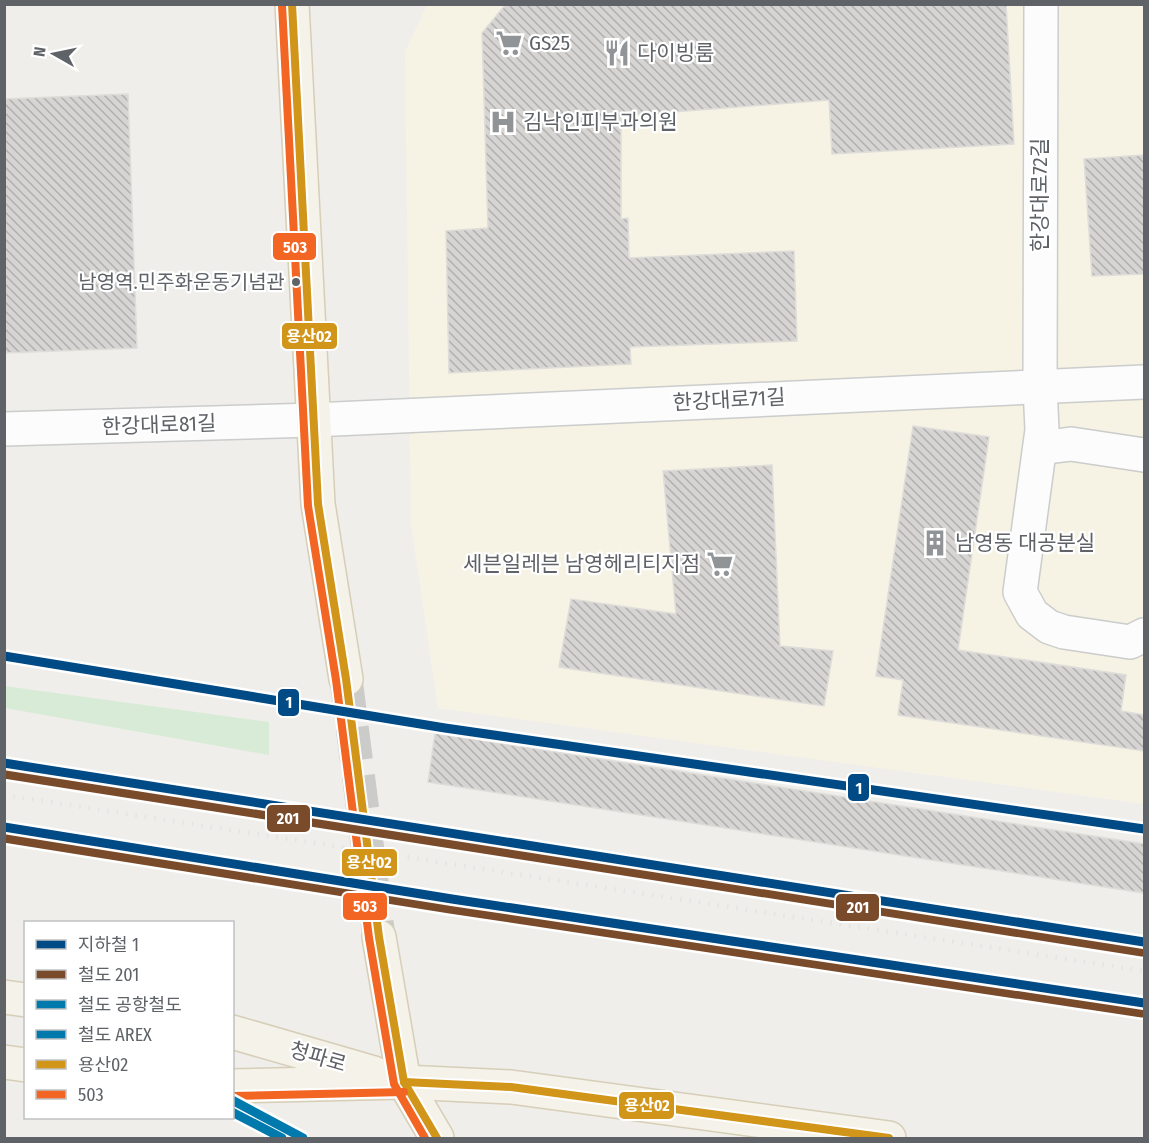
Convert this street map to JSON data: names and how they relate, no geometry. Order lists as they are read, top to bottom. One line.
{"streets":{"main road":["청파로"],"lane":["한강대로72길","한강대로71길","한강대로81길"]},"crossings":[["한강대로72길","한강대로71길"],["한강대로71길","한강대로81길"]],"places":{"supermarket":["GS25","세븐일레븐 남영헤리티지점"],"restaurant":["다이빙룸"],"hospital":["김낙인피부과의원"],"other":["남영역.민주화운동기념관"],"building":["남영동 대공분실"]},"lines":["transit line 용산02","transit line 503","metro line 1","rail line 201","rail line 공항철도","rail line AREX"],"legend":["지하철 1","철도 201","철도 공항철도","철도 AREX","용산02","503"],"north":"left"}
